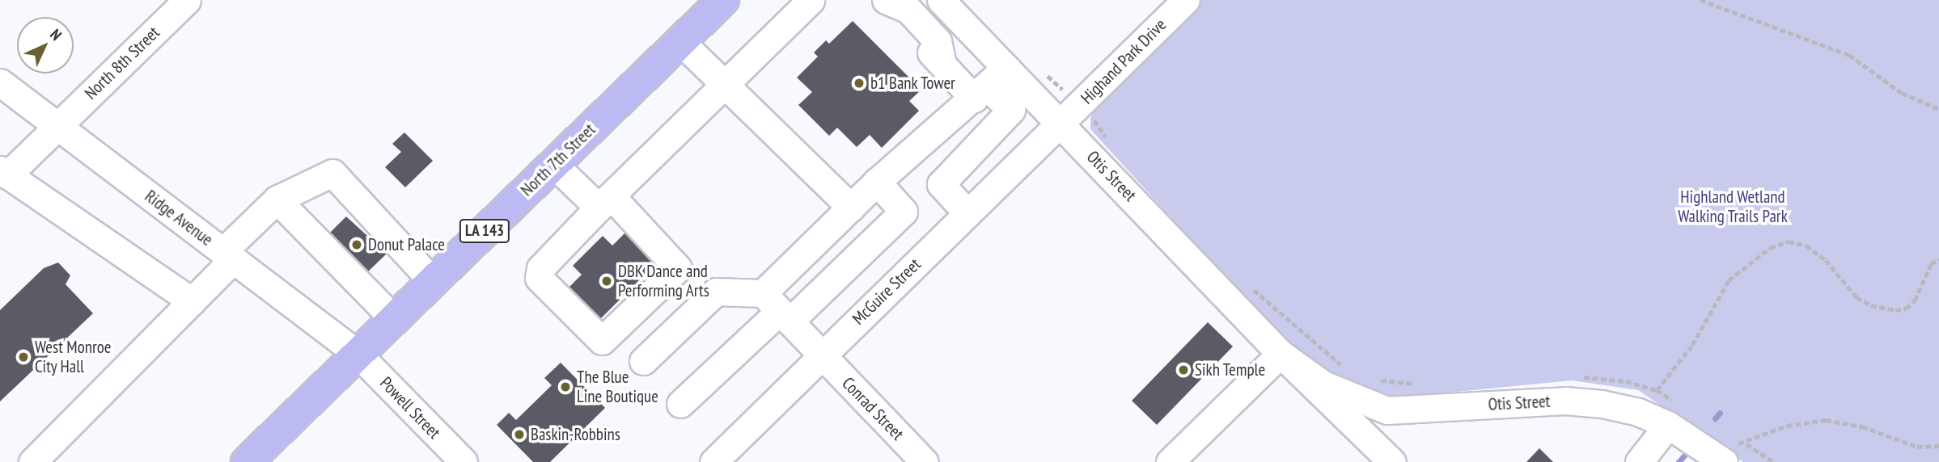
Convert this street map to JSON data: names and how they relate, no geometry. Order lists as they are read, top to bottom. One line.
{"streets":{"main road":["North 7th Street","LA 143"],"street":["Highand Park Drive","North 8th Street","Otis Street","Ridge Avenue","McGuire Street","Powell Street","Conrad Street"]},"crossings":[["Highand Park Drive","Otis Street"],["Highand Park Drive","McGuire Street"],["North 8th Street","Ridge Avenue"],["North 7th Street","Ridge Avenue"],["North 7th Street","Powell Street"],["Otis Street","McGuire Street"],["Ridge Avenue","Powell Street"],["McGuire Street","Conrad Street"]],"parks":["Highland Wetland Walking Trails Park"],"places":["b1 Bank Tower","Donut Palace","DBK Dance and Performing Arts","West Monroe City Hall","Sikh Temple","The Blue Line Boutique","Baskin-Robbins"],"north":"top right"}
